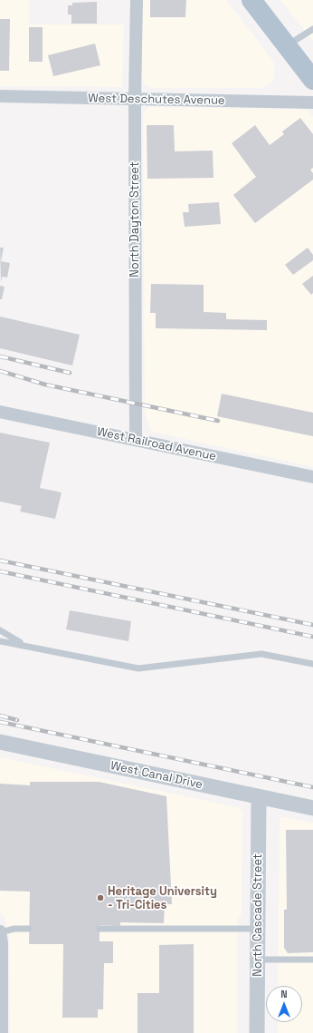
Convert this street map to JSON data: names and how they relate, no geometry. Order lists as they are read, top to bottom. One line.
{"streets":{"street":["West Deschutes Avenue","North Dayton Street","West Railroad Avenue","West Canal Drive","North Cascade Street"]},"crossings":[["West Deschutes Avenue","North Dayton Street"],["North Dayton Street","West Railroad Avenue"],["West Canal Drive","North Cascade Street"]],"places":["Heritage University - Tri-Cities"],"north":"top"}
